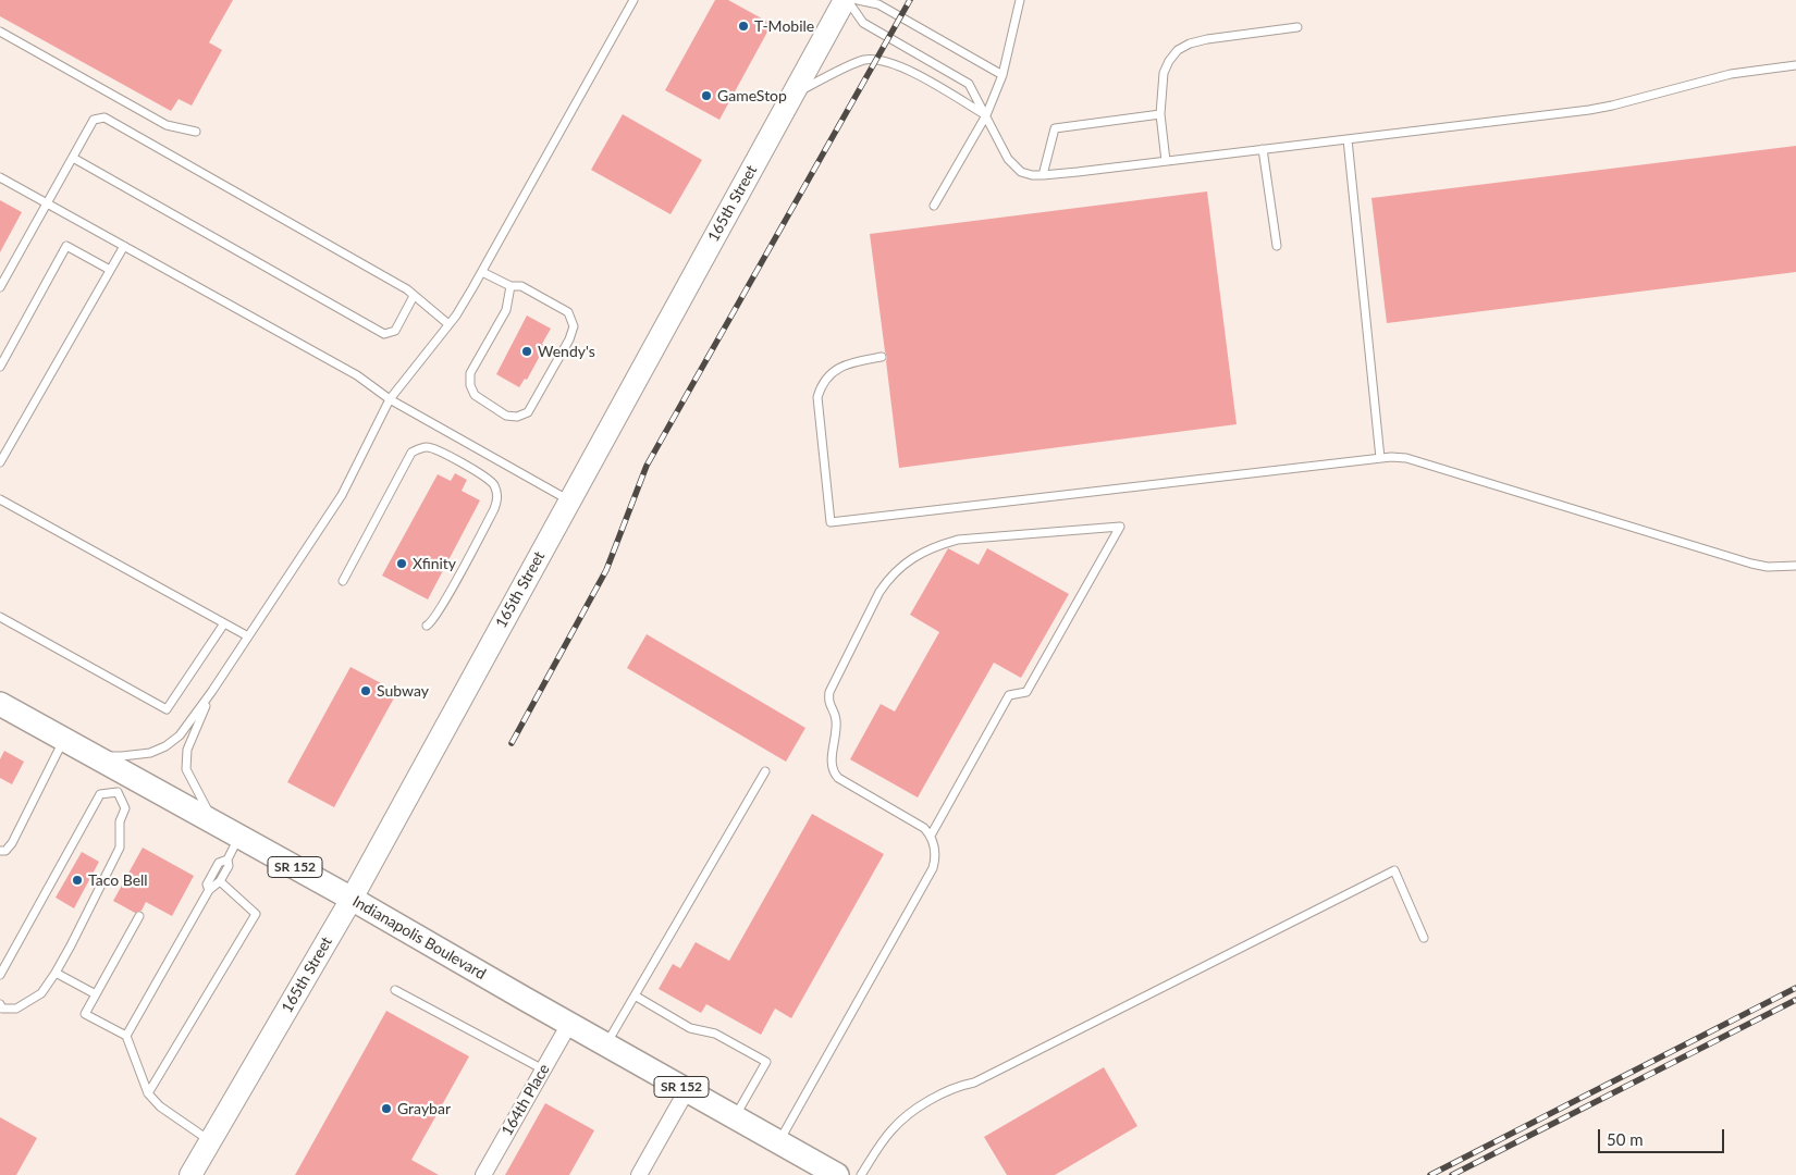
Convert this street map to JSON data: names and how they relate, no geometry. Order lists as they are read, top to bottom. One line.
{"streets":{"main road":["165th Street","SR 152","Indianapolis Boulevard"],"street":["164th Place"]},"crossings":[["165th Street","Indianapolis Boulevard"],["Indianapolis Boulevard","164th Place"]],"places":["T-Mobile","GameStop","Wendy's","Xfinity","Subway","Taco Bell","Graybar"],"scale_bar":"50 m"}
